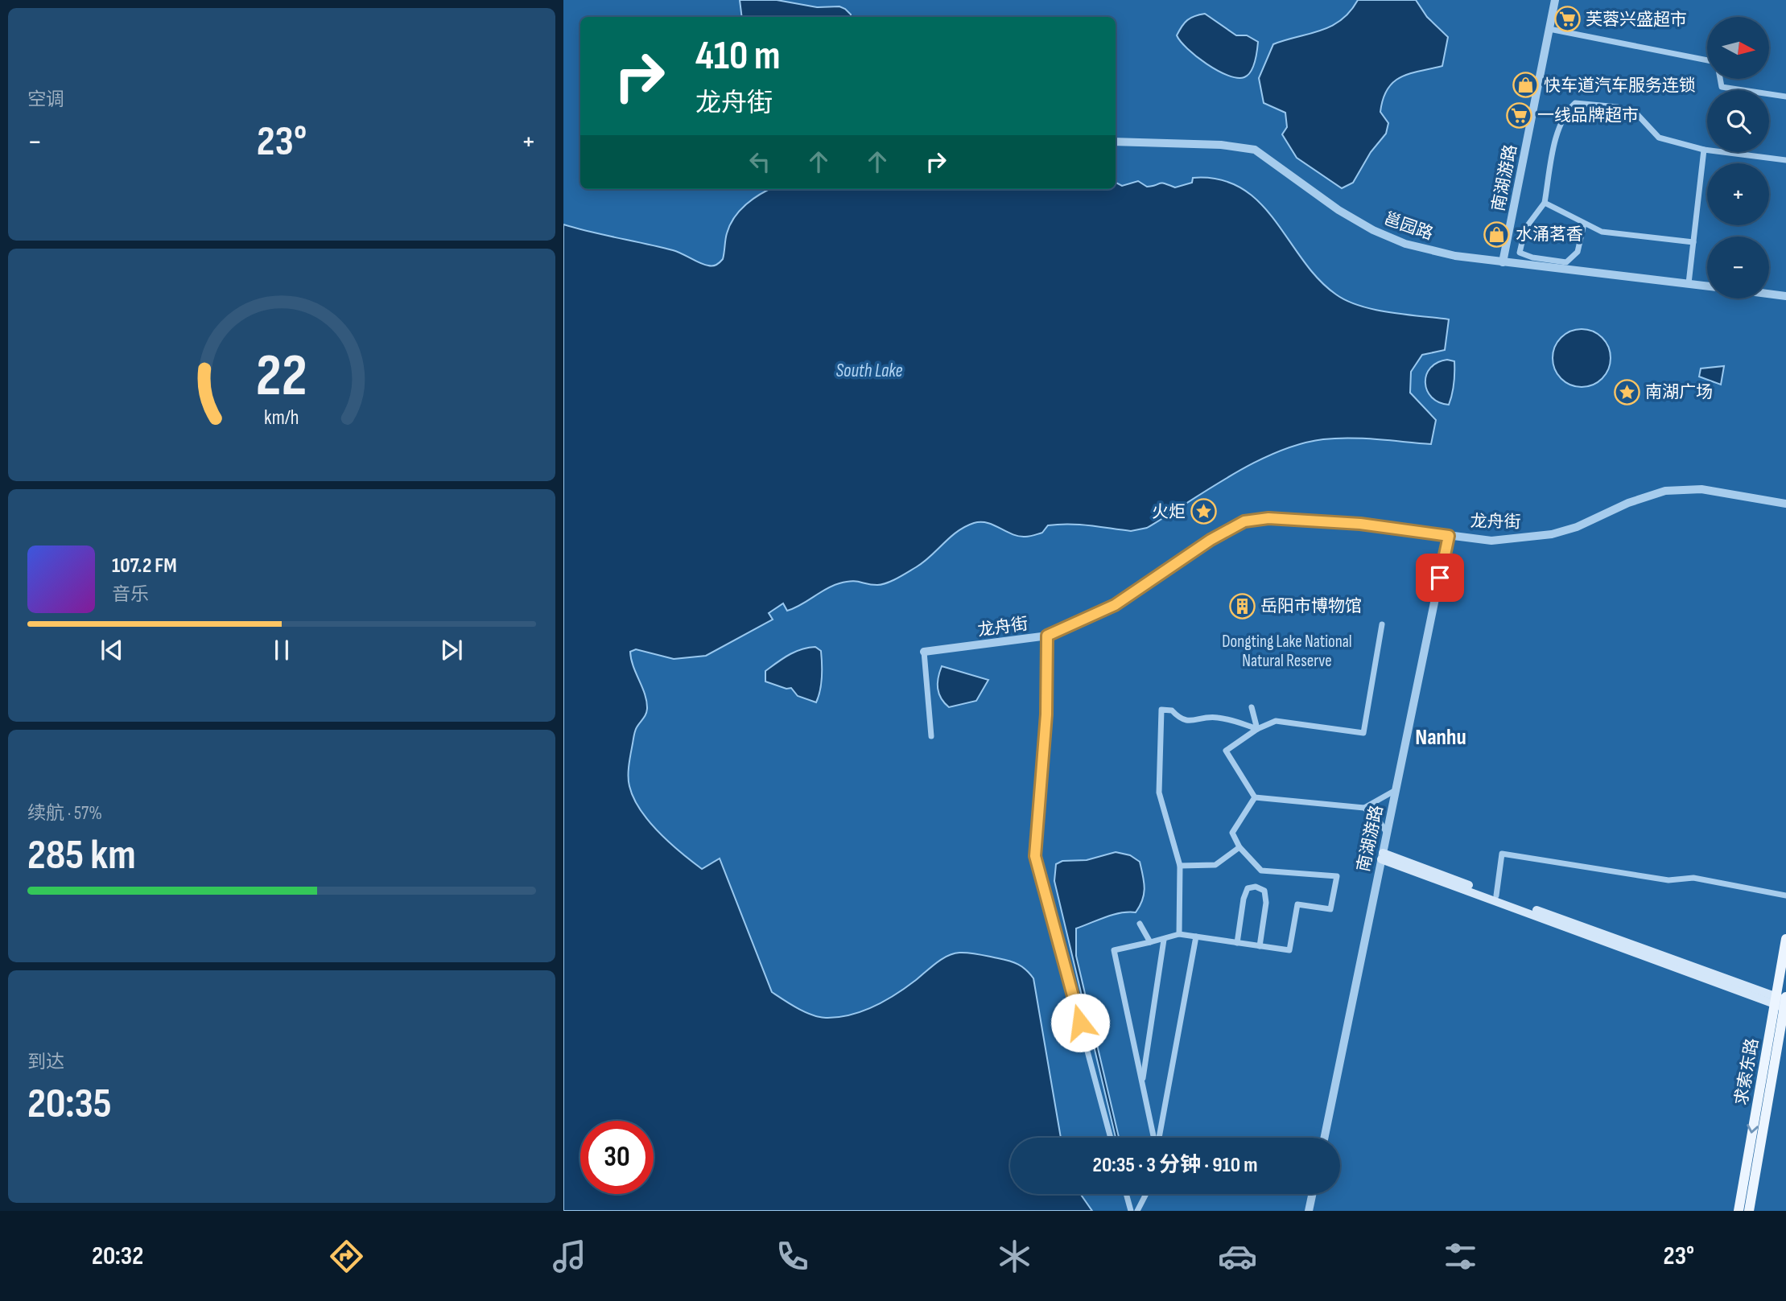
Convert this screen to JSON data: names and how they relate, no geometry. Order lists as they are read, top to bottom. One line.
{"streets":{"main road":["求索东路"],"street":["南湖游路","邕园路","龙舟街"]},"crossings":[["南湖游路","邕园路"],["南湖游路","龙舟街"]],"districts":["Nanhu"],"water":["South Lake"],"parks":["Dongting Lake National Natural Reserve"],"places":{"supermarket":["芙蓉兴盛超市","一线品牌超市"],"shop":["快车道汽车服务连锁","水涌茗香"],"place":["南湖广场","火炬"],"building":["岳阳市博物馆"]},"north":"right","page":{"tile":["空调",["续航 · 57%","285 km"],["到达","20:35"]],"map_buttons":["+","−"],"turn":["410 m","龙舟街"],"heat":["−","23°","+"],"song":["107.2 FM","音乐"],"limit":"30","trip":"20:35 · 3 分钟 · 910 m","tabs":["20:32","23°"],"gauge":["22","km/h"]}}
